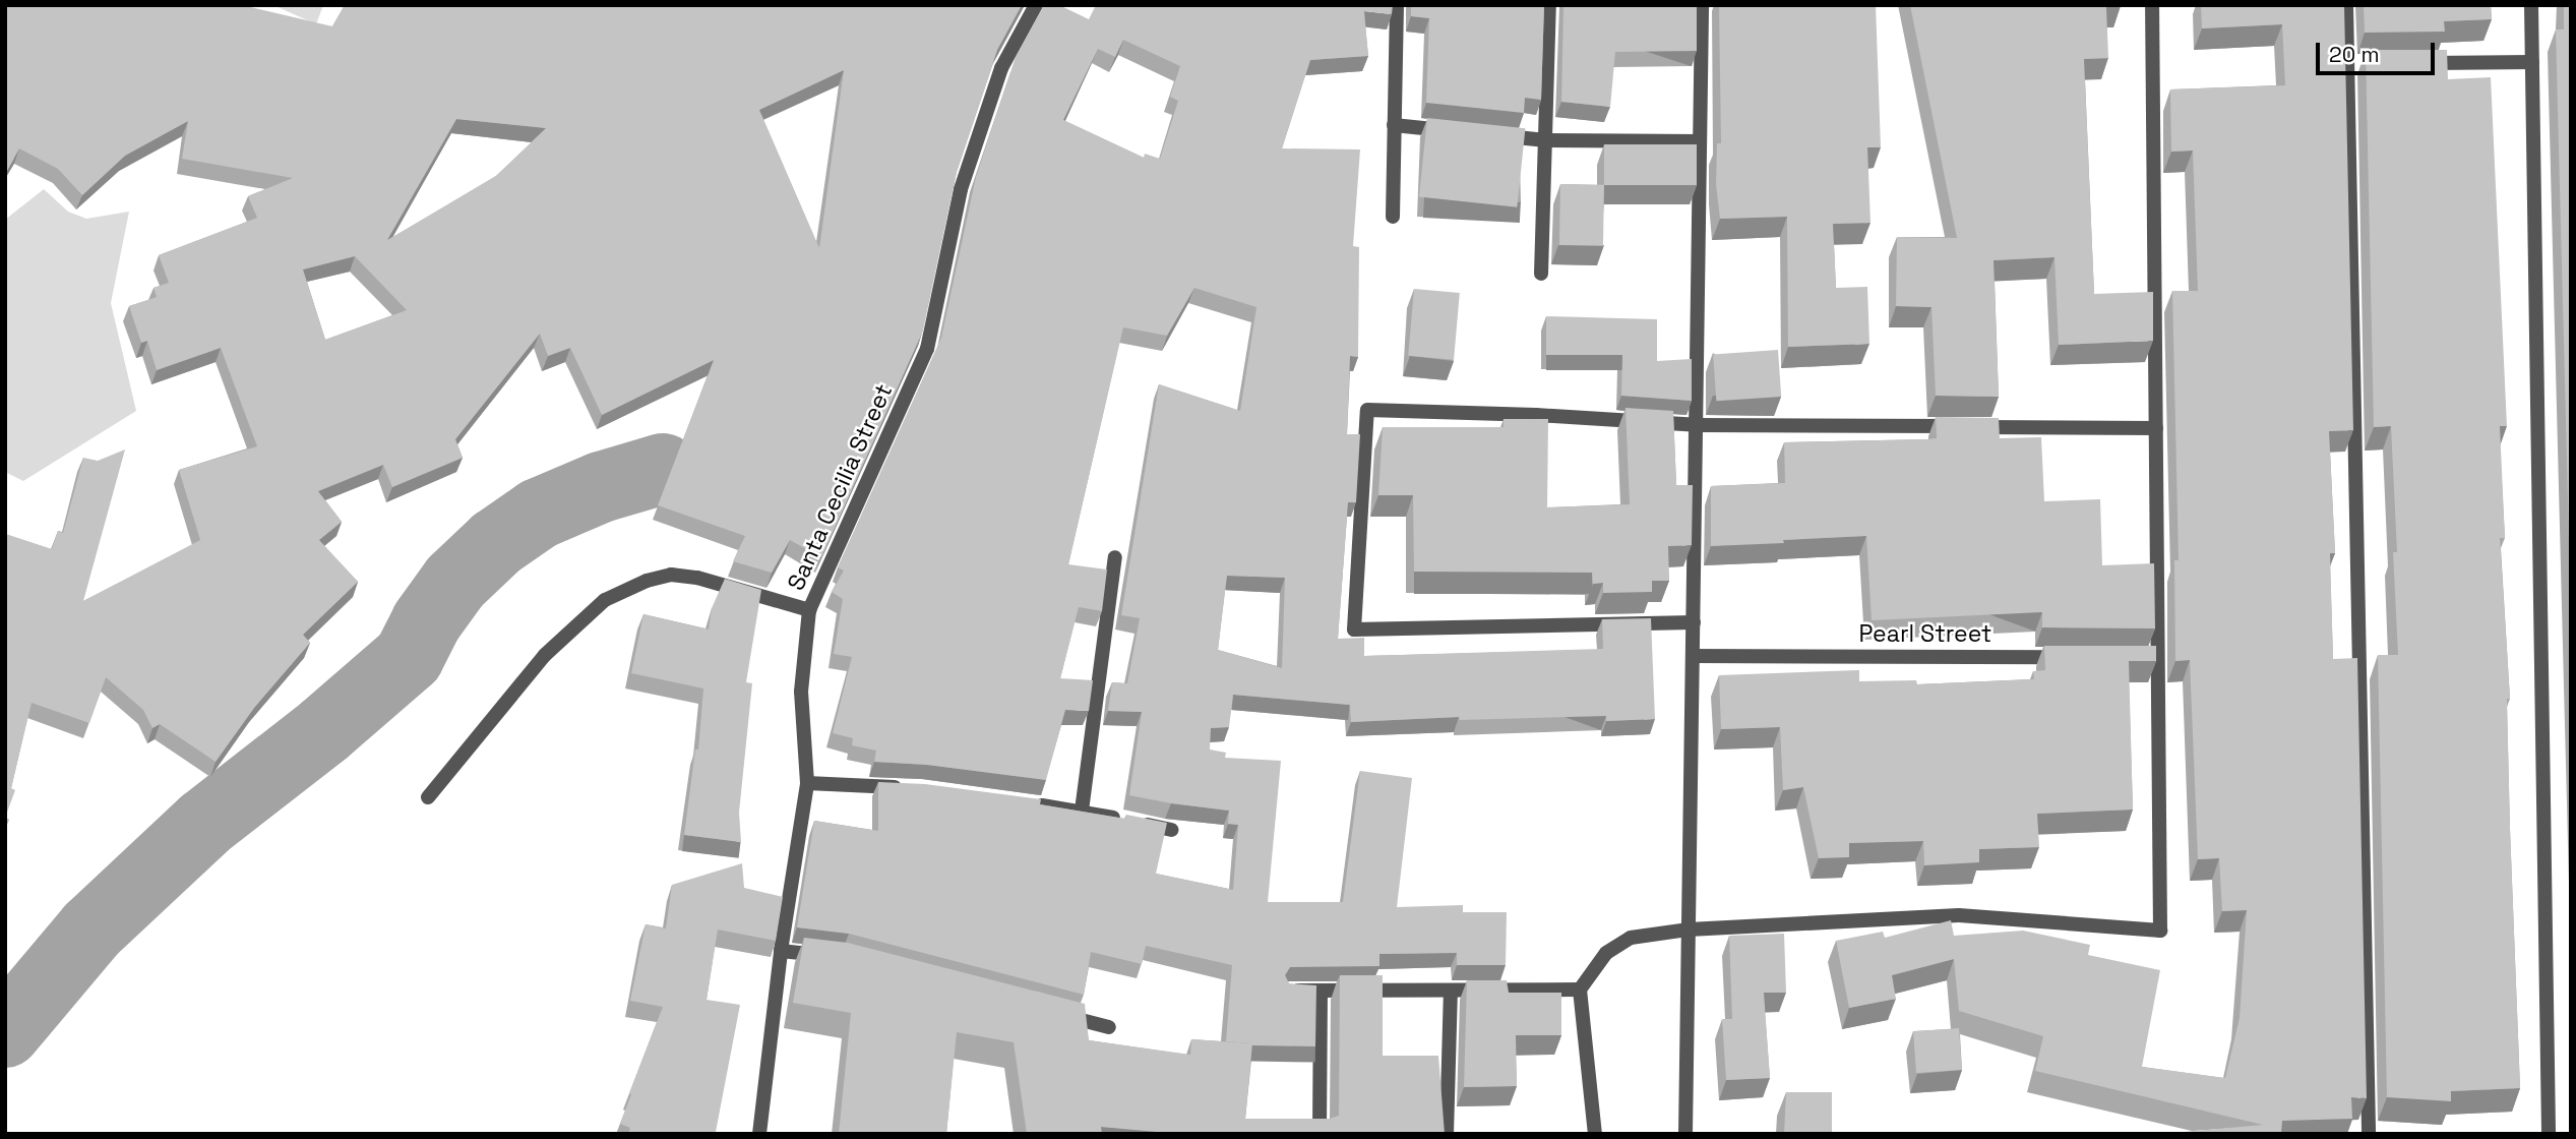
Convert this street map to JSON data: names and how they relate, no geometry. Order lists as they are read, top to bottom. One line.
{"streets":{"street":["Santa Cecilia Street","Pearl Street"]},"scale_bar":"20 m"}
